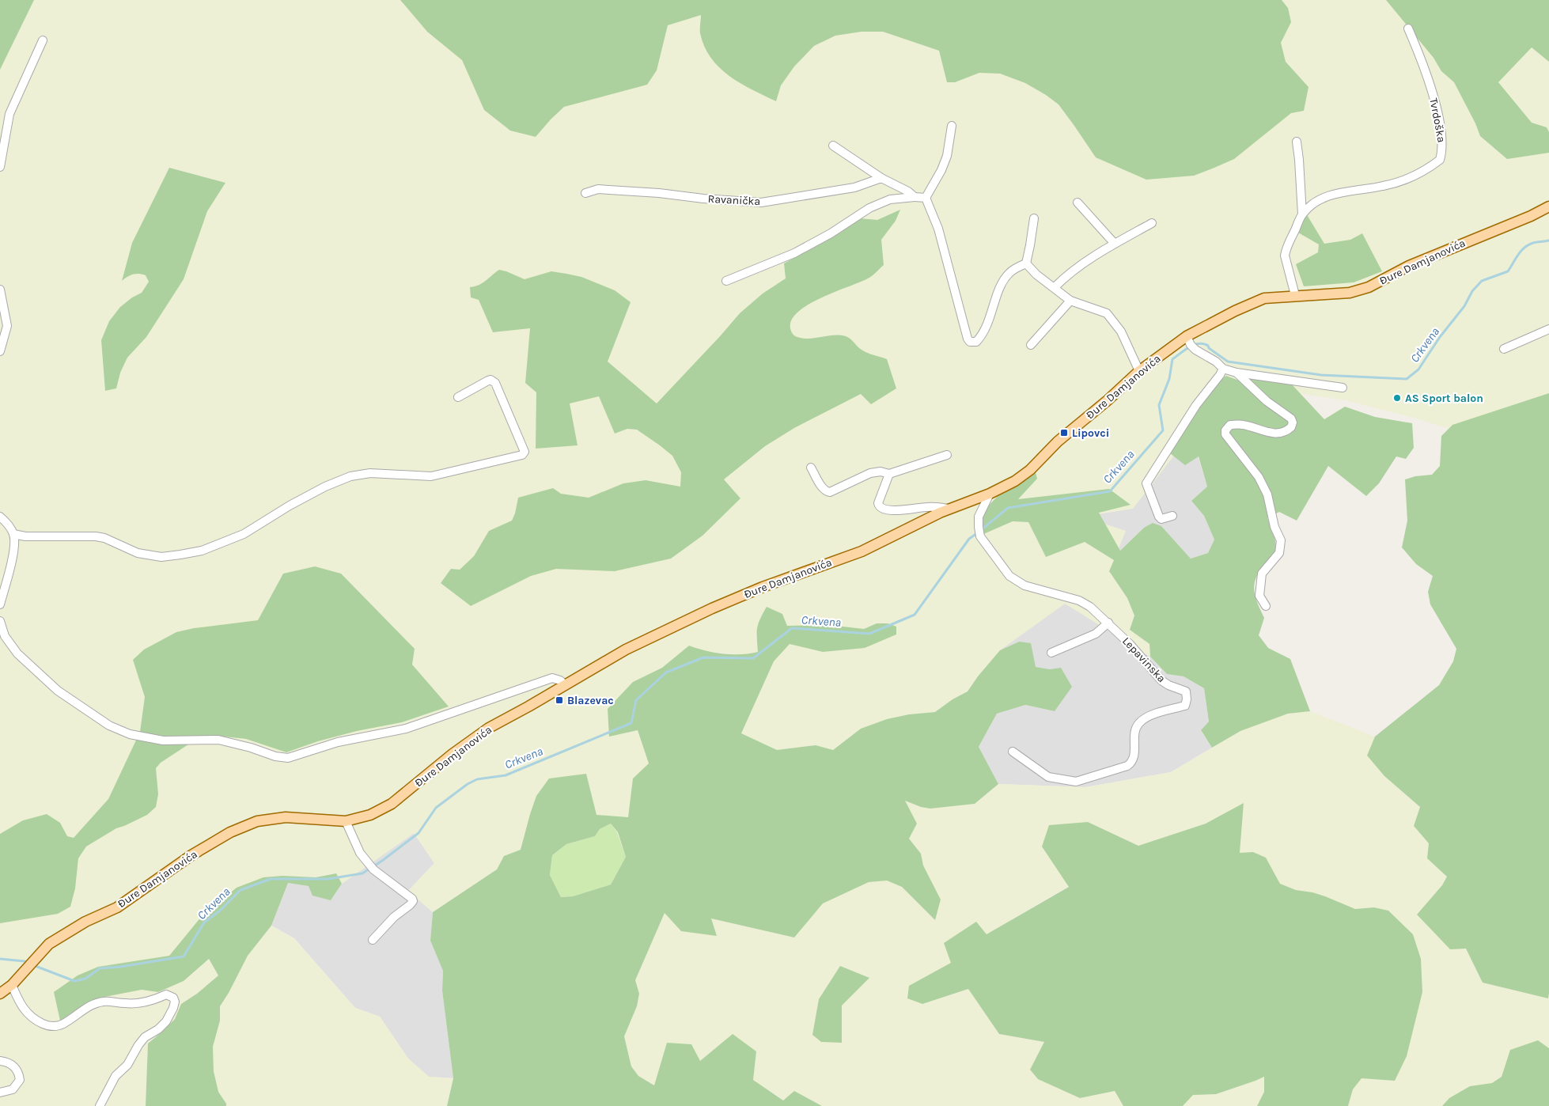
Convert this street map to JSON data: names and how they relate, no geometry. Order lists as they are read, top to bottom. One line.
{"streets":{"main road":["Đure Damjanovića"],"street":["Tvrdoška","Ravanička","Lepavinska"]},"crossings":[["Tvrdoška","Đure Damjanovića"],["Đure Damjanovića","Lepavinska"]],"water":["Crkvena"],"places":{"other":["AS Sport balon"],"transit":["Lipovci","Blazevac"]}}
